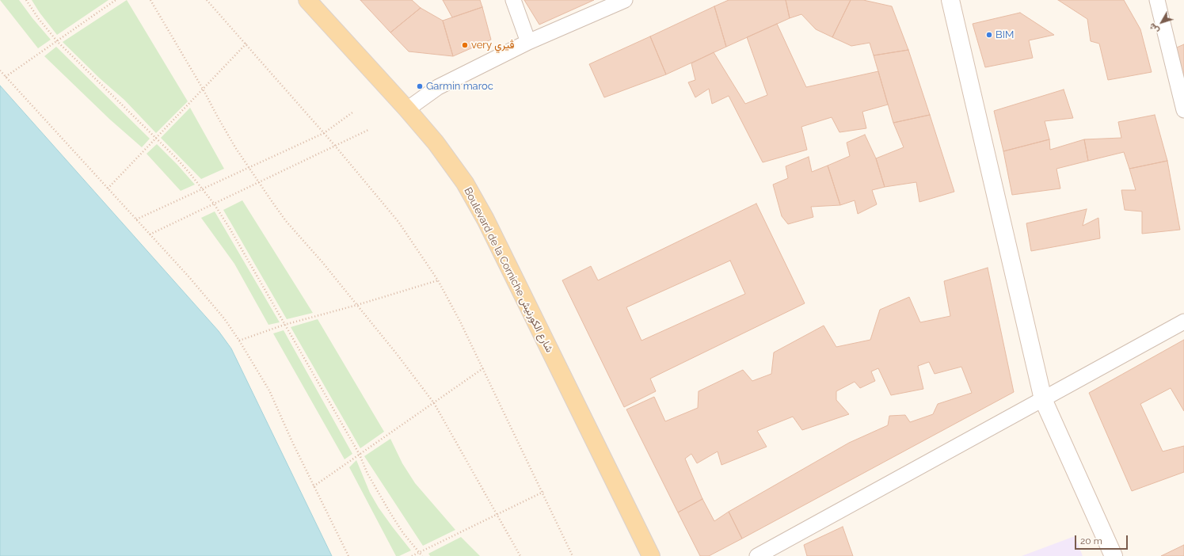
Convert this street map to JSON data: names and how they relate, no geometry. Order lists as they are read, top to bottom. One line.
{"streets":{"main road":["Boulevard de la Corniche شارع الكورنيش"]},"places":["BIM","very ڤيري","Garmin maroc"],"scale_bar":"20 m","north":"bottom left"}
